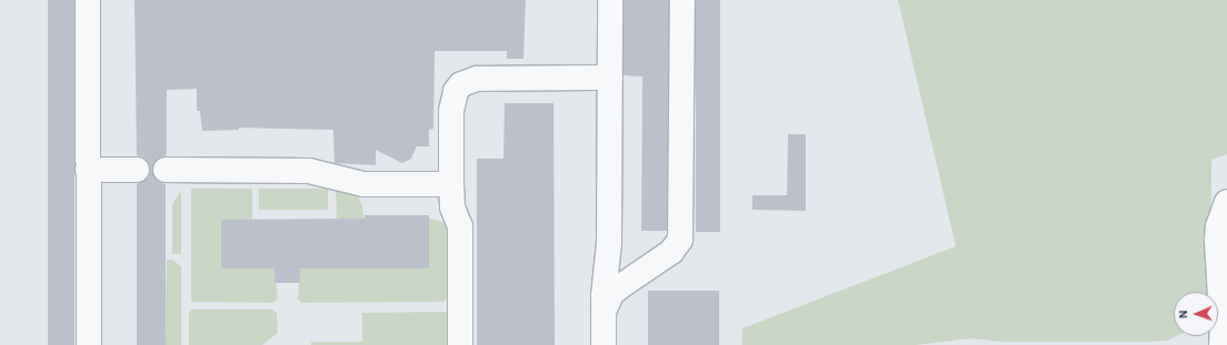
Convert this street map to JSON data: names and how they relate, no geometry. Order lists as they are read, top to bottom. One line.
{"north":"left"}
